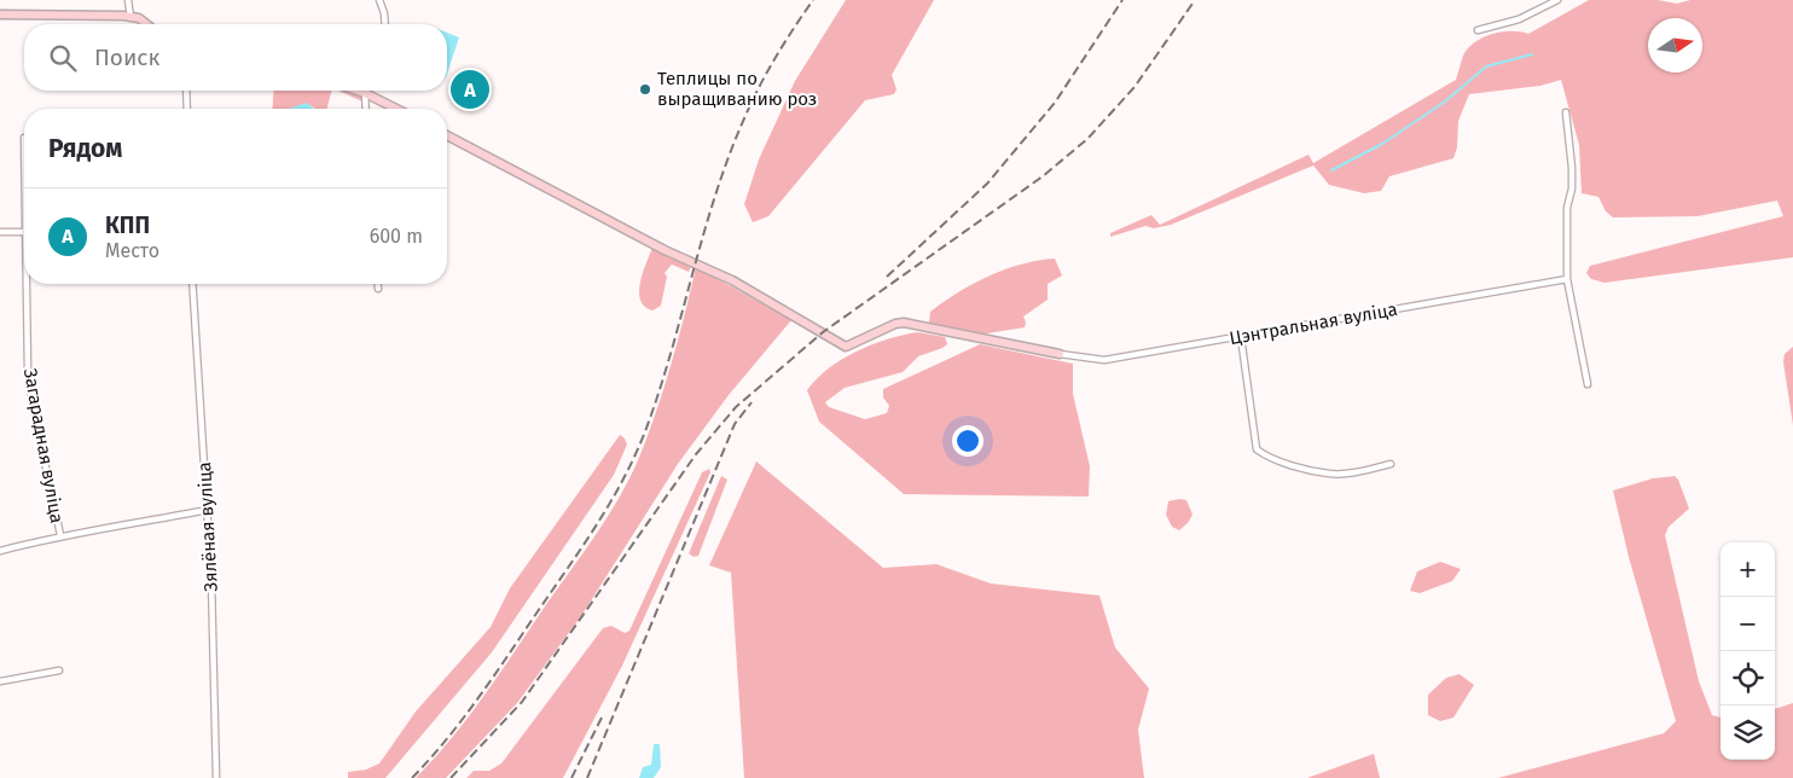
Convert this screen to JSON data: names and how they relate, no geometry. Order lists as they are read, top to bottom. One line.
{"streets":{"street":["Цэнтральная вуліца","Загарадная вуліца","Зялёная вуліца"]},"places":["Теплицы по выращиванию роз"],"north":"right","page":{"search":"Поиск","pins":"A","heading":"Рядом","list":[{"mark":"A","name":"КПП","note":"Место","value":"600 m"}],"map_buttons":["+","−"]}}
